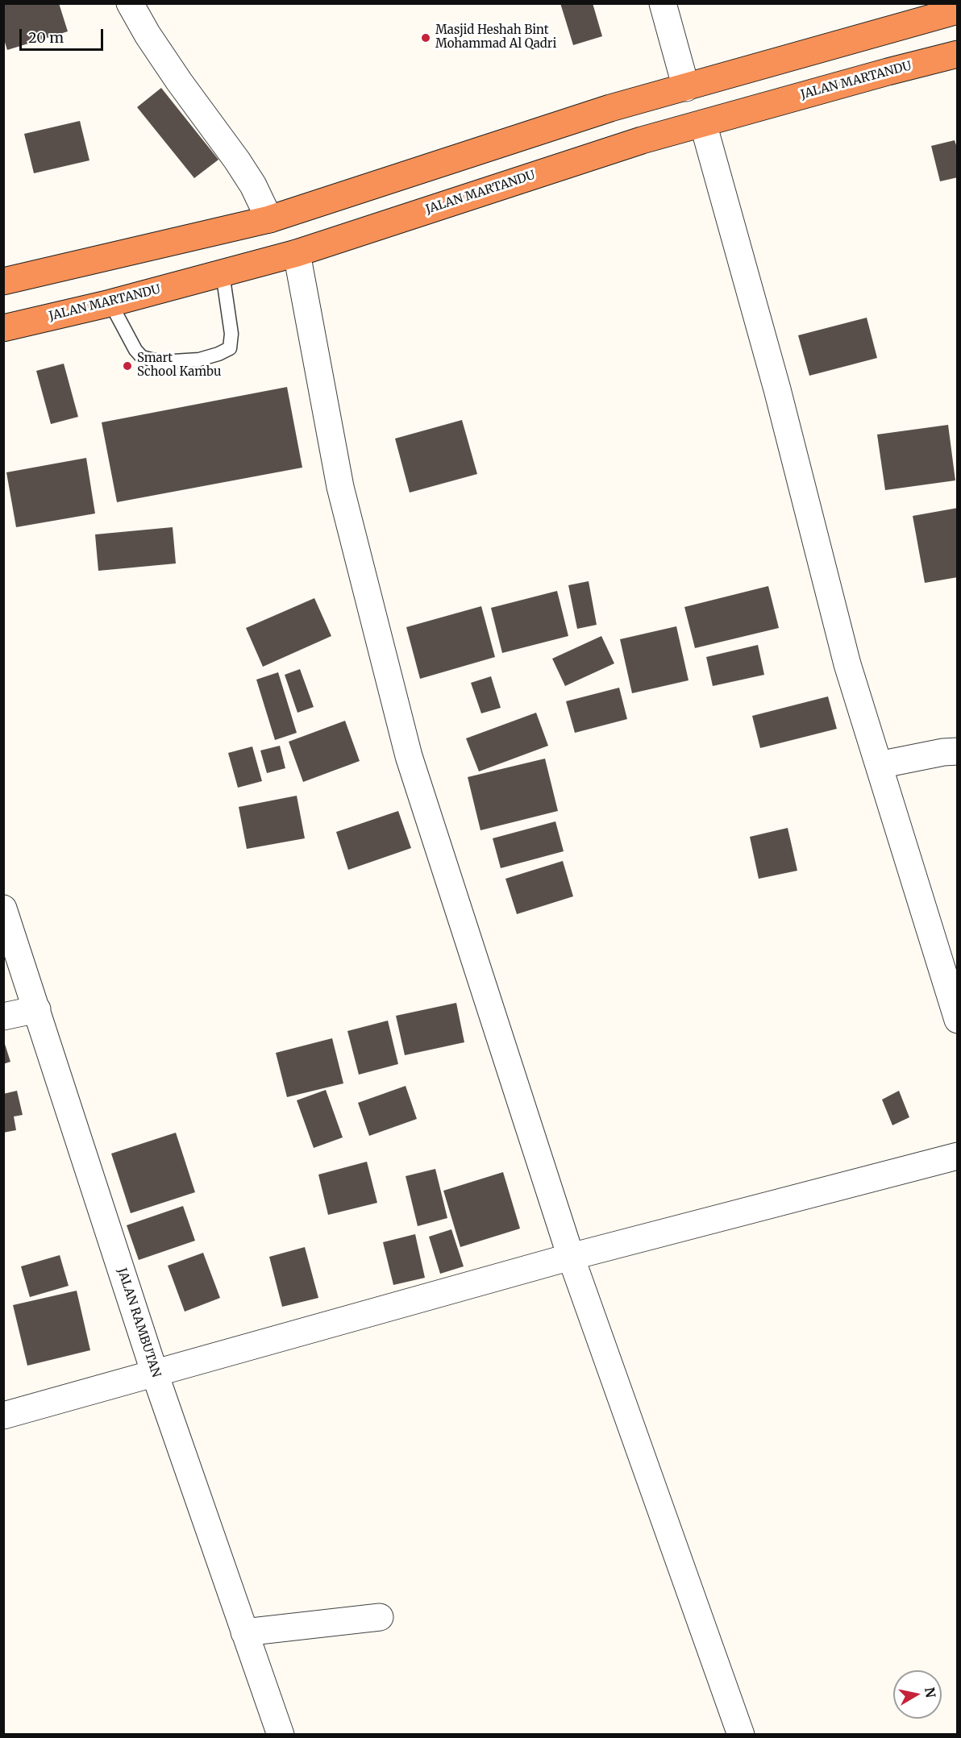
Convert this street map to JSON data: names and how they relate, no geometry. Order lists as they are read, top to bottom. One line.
{"streets":{"highway":["JALAN MARTANDU"],"street":["JALAN RAMBUTAN"]},"places":["Masjid Heshah Bint Mohammad Al Qadri","Smart School Kambu"],"scale_bar":"20 m","north":"right"}
